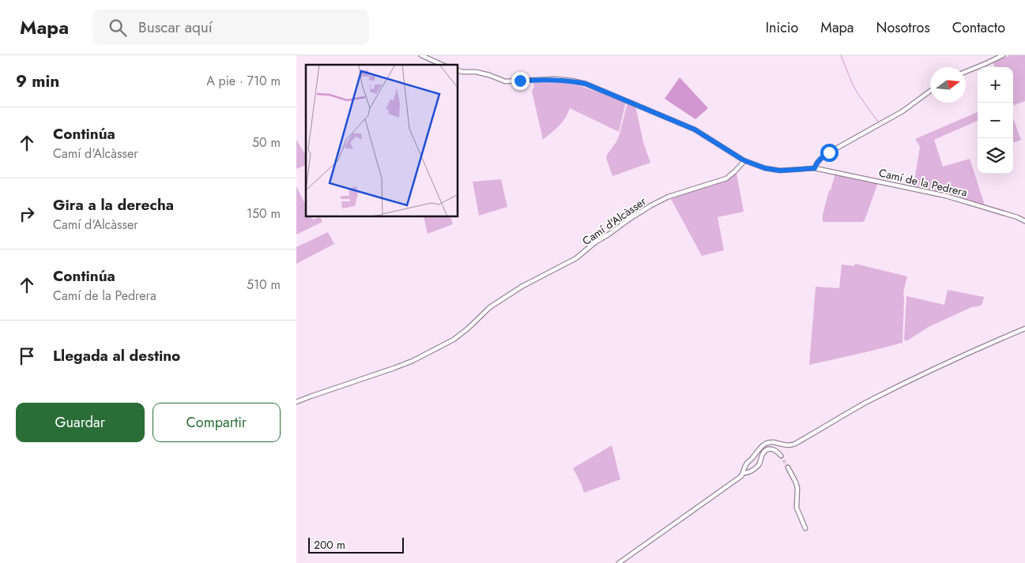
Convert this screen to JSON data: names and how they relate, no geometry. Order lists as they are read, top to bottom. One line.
{"streets":{"street":["Camí de la Pedrera","Camí d'Alcàsser"]},"scale_bar":"200 m","north":"right","page":{"header":"Mapa","search":"Buscar aquí","nav":["Inicio","Mapa","Nosotros","Contacto"],"heading":["9 min","A pie · 710 m"],"map_buttons":["+","−"],"list":[["Continúa","Camí d'Alcàsser","50 m"],["Gira a la derecha","Camí d'Alcàsser","150 m"],["Continúa","Camí de la Pedrera","510 m"],"Llegada al destino"],"buttons":["Guardar","Compartir"],"scale":"200 m"}}
